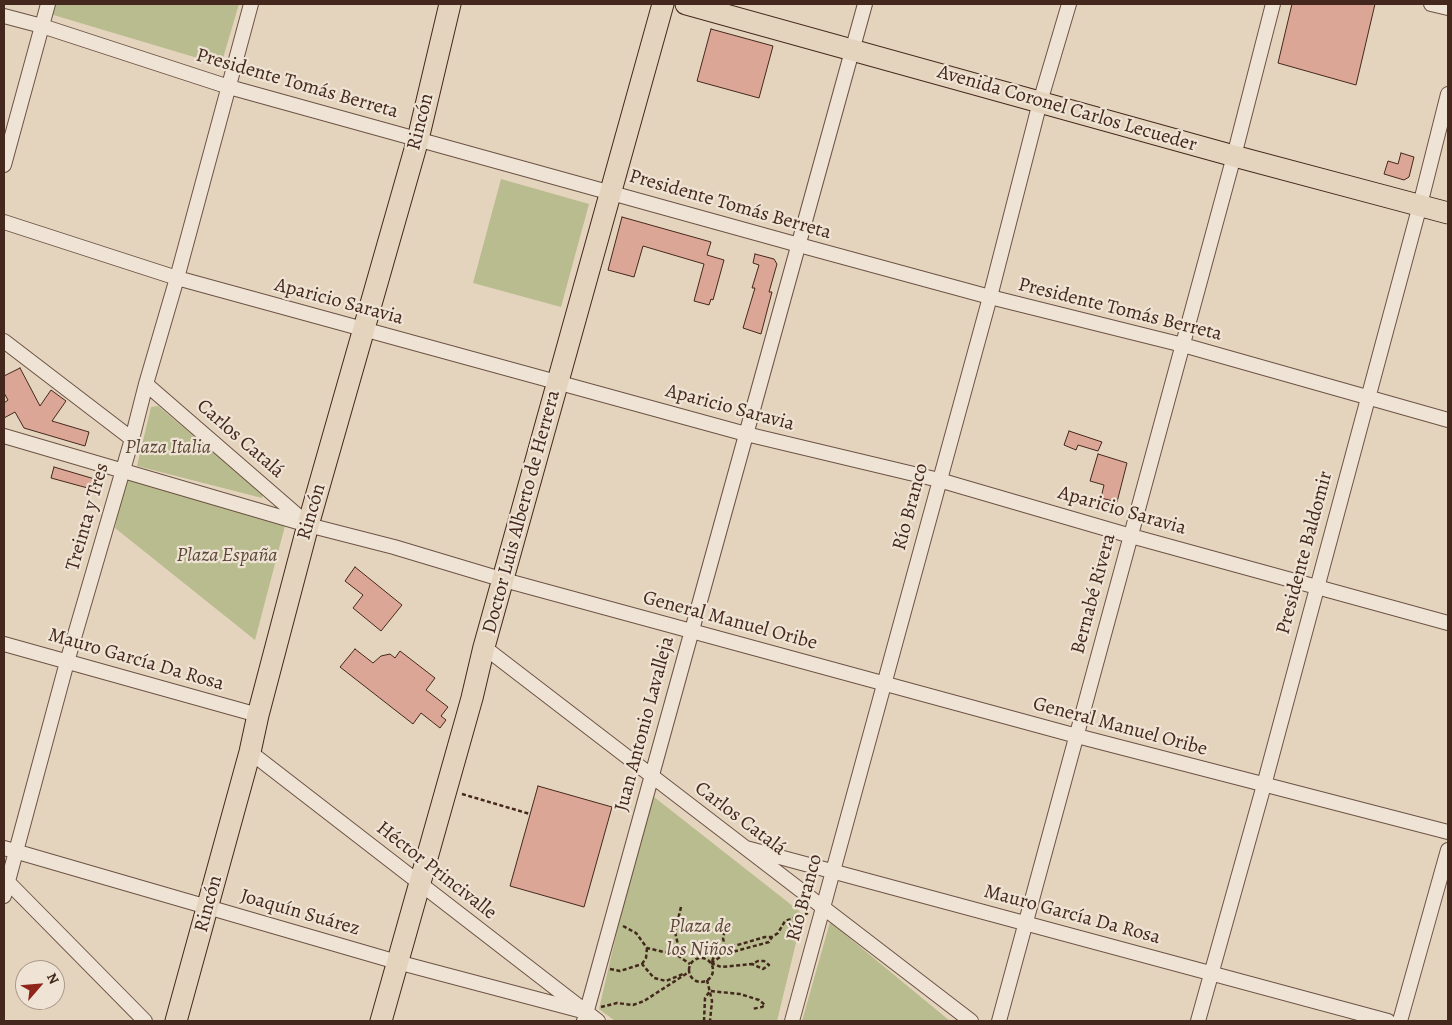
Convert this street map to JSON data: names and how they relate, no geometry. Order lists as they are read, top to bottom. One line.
{"streets":{"main road":["Avenida Coronel Carlos Lecueder","Rincón","Doctor Luis Alberto de Herrera"],"street":["Presidente Tomás Berreta","Aparicio Saravia","Carlos Catalá","Río Branco","Treinta y Tres","Presidente Baldomir","Bernabé Rivera","General Manuel Oribe","Mauro García Da Rosa","Juan Antonio Lavalleja","Héctor Princivalle","Joaquín Suárez"]},"crossings":[["Presidente Tomás Berreta","Rincón"],["Presidente Tomás Berreta","Río Branco"],["Presidente Tomás Berreta","Doctor Luis Alberto de Herrera"],["Presidente Tomás Berreta","Treinta y Tres"],["Presidente Tomás Berreta","Presidente Baldomir"],["Presidente Tomás Berreta","Bernabé Rivera"],["Presidente Tomás Berreta","Juan Antonio Lavalleja"],["Avenida Coronel Carlos Lecueder","Río Branco"],["Avenida Coronel Carlos Lecueder","Presidente Baldomir"],["Avenida Coronel Carlos Lecueder","Bernabé Rivera"],["Avenida Coronel Carlos Lecueder","Juan Antonio Lavalleja"],["Rincón","Aparicio Saravia"],["Rincón","Carlos Catalá"],["Rincón","General Manuel Oribe"],["Rincón","Mauro García Da Rosa"],["Rincón","Héctor Princivalle"],["Rincón","Joaquín Suárez"],["Aparicio Saravia","Río Branco"],["Aparicio Saravia","Doctor Luis Alberto de Herrera"],["Aparicio Saravia","Treinta y Tres"],["Aparicio Saravia","Presidente Baldomir"],["Aparicio Saravia","Bernabé Rivera"],["Aparicio Saravia","Juan Antonio Lavalleja"],["Carlos Catalá","Río Branco"],["Carlos Catalá","Doctor Luis Alberto de Herrera"],["Carlos Catalá","Treinta y Tres"],["Carlos Catalá","General Manuel Oribe"],["Carlos Catalá","Mauro García Da Rosa"],["Carlos Catalá","Juan Antonio Lavalleja"],["Río Branco","General Manuel Oribe"],["Río Branco","Mauro García Da Rosa"],["Doctor Luis Alberto de Herrera","General Manuel Oribe"],["Doctor Luis Alberto de Herrera","Héctor Princivalle"],["Doctor Luis Alberto de Herrera","Joaquín Suárez"],["Treinta y Tres","General Manuel Oribe"],["Treinta y Tres","Mauro García Da Rosa"],["Treinta y Tres","Joaquín Suárez"],["Presidente Baldomir","General Manuel Oribe"],["Presidente Baldomir","Mauro García Da Rosa"],["Bernabé Rivera","General Manuel Oribe"],["Bernabé Rivera","Mauro García Da Rosa"],["General Manuel Oribe","Juan Antonio Lavalleja"],["Juan Antonio Lavalleja","Héctor Princivalle"],["Juan Antonio Lavalleja","Joaquín Suárez"],["Héctor Princivalle","Joaquín Suárez"]],"parks":["Plaza Italia","Plaza España","Plaza de los Niños"],"north":"top right"}
